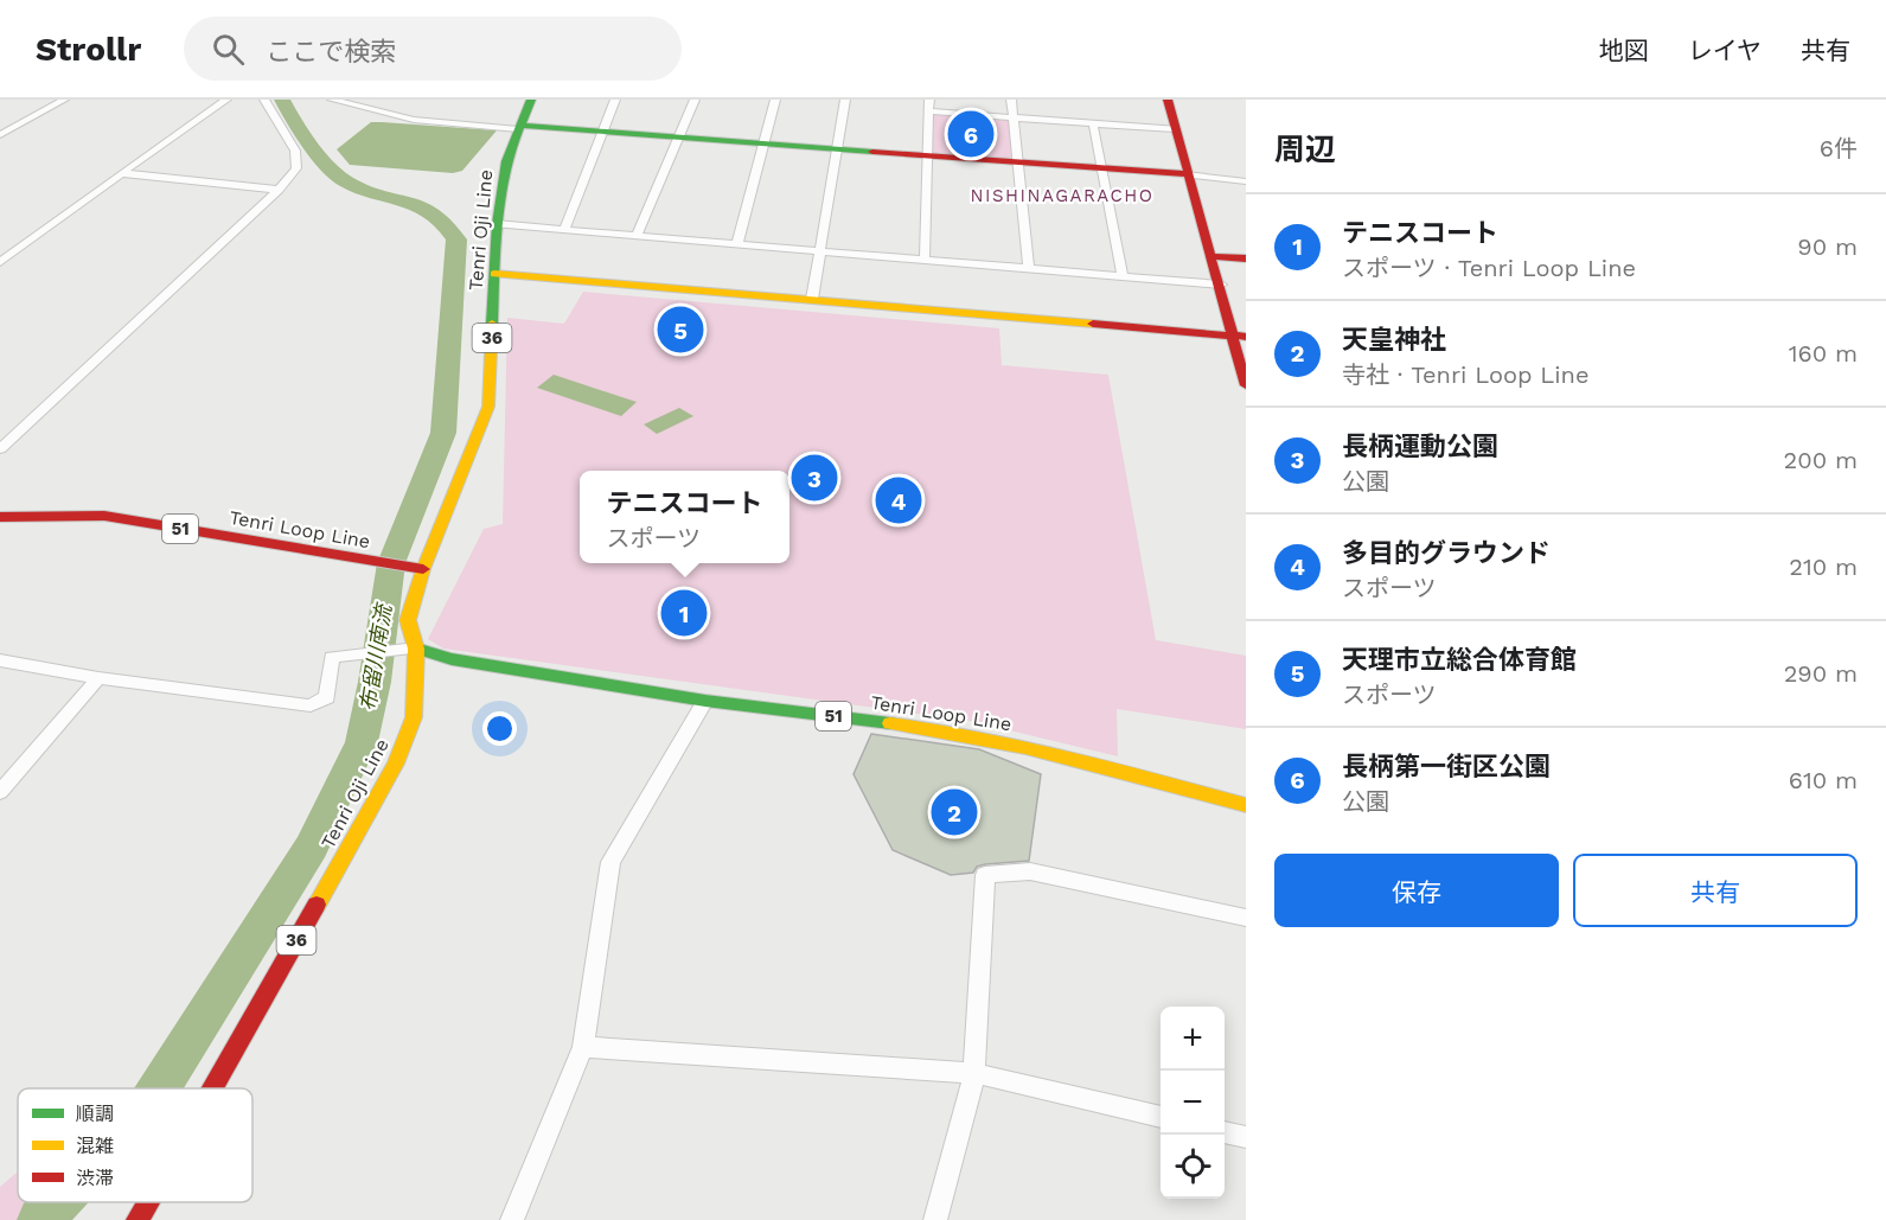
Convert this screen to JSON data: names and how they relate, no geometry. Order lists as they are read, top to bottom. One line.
{"streets":{"main road":["Tenri Oji Line","36","51","Tenri Loop Line"]},"crossings":[["Tenri Oji Line","Tenri Loop Line"]],"districts":["NISHINAGARACHO"],"water":["布留川南流"],"legend":["順調","混雑","渋滞"],"page":{"header":"Strollr","search":"ここで検索","nav":["地図","レイヤ","共有"],"heading":["周辺","6件"],"pins":["6","5","3","4","1","2"],"list":[{"mark":"1","name":"テニスコート","note":"スポーツ · Tenri Loop Line","value":"90 m"},{"mark":"2","name":"天皇神社","note":"寺社 · Tenri Loop Line","value":"160 m"},{"mark":"3","name":"長柄運動公園","note":"公園","value":"200 m"},{"mark":"4","name":"多目的グラウンド","note":"スポーツ","value":"210 m"},{"mark":"5","name":"天理市立総合体育館","note":"スポーツ","value":"290 m"},{"mark":"6","name":"長柄第一街区公園","note":"公園","value":"610 m"}],"popup":["テニスコート","スポーツ"],"buttons":["保存","共有"],"map_buttons":["+","−"]}}
